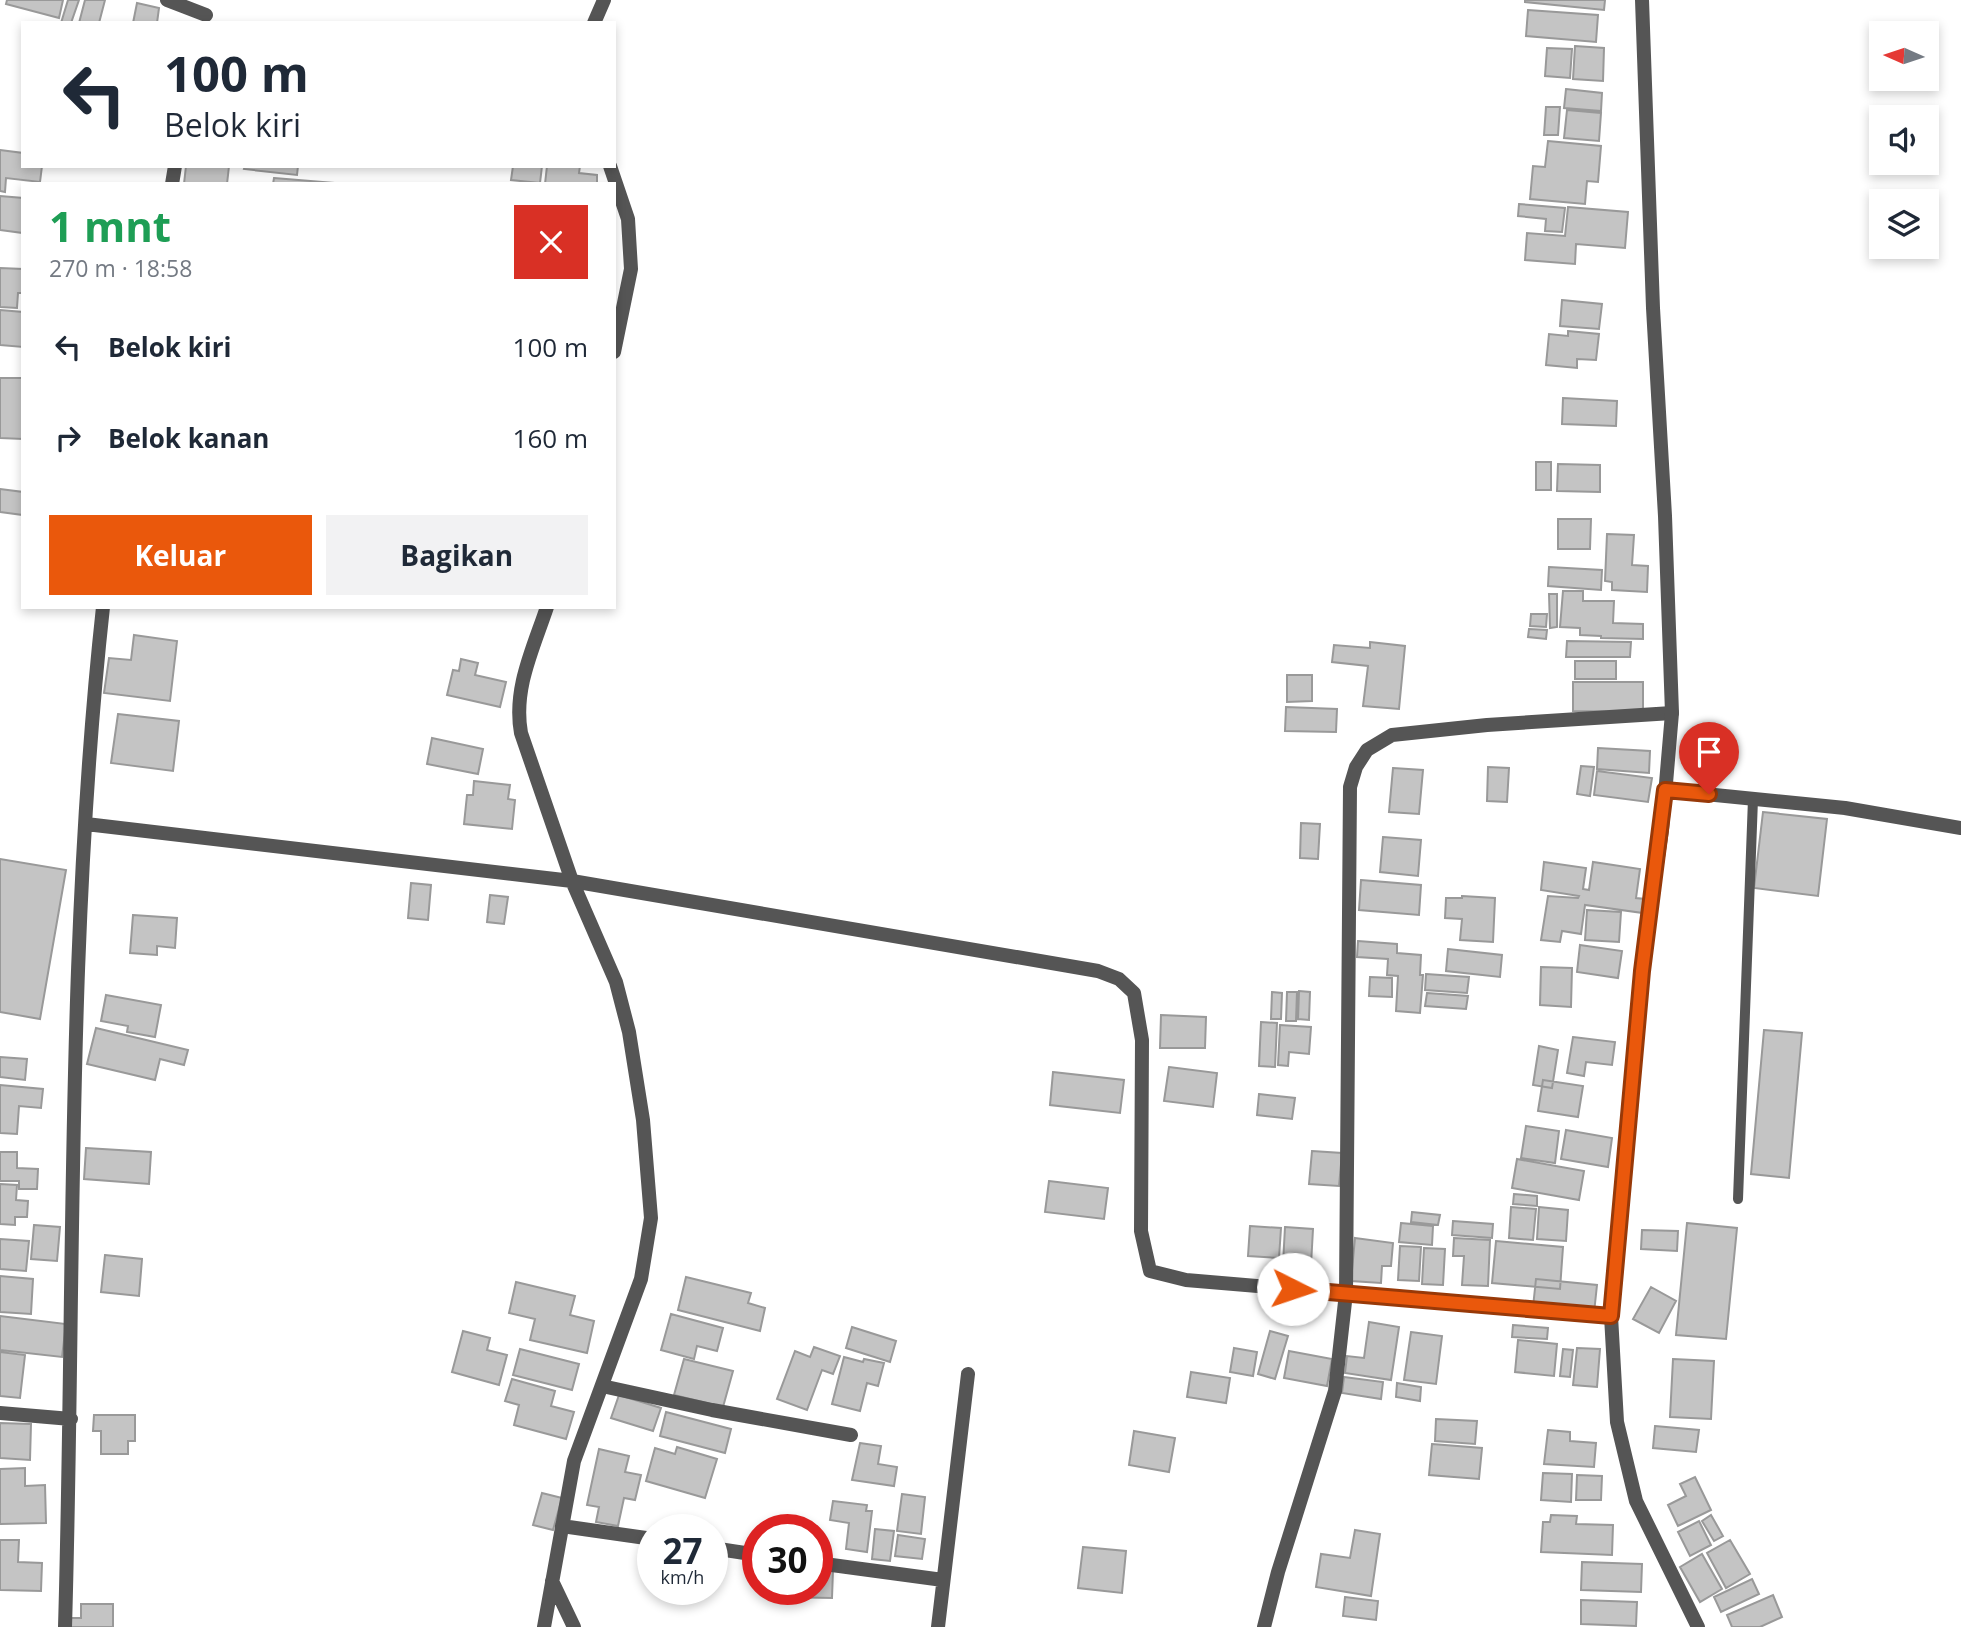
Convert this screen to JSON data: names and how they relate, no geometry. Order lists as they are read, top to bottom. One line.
{"north":"left","page":{"turn":["100 m","Belok kiri"],"heading":["1 mnt","270 m · 18:58"],"list":[{"name":"Belok kiri","value":"100 m"},{"name":"Belok kanan","value":"160 m"}],"buttons":["Keluar","Bagikan"],"speed":"27 km/h","limit":"30"}}
